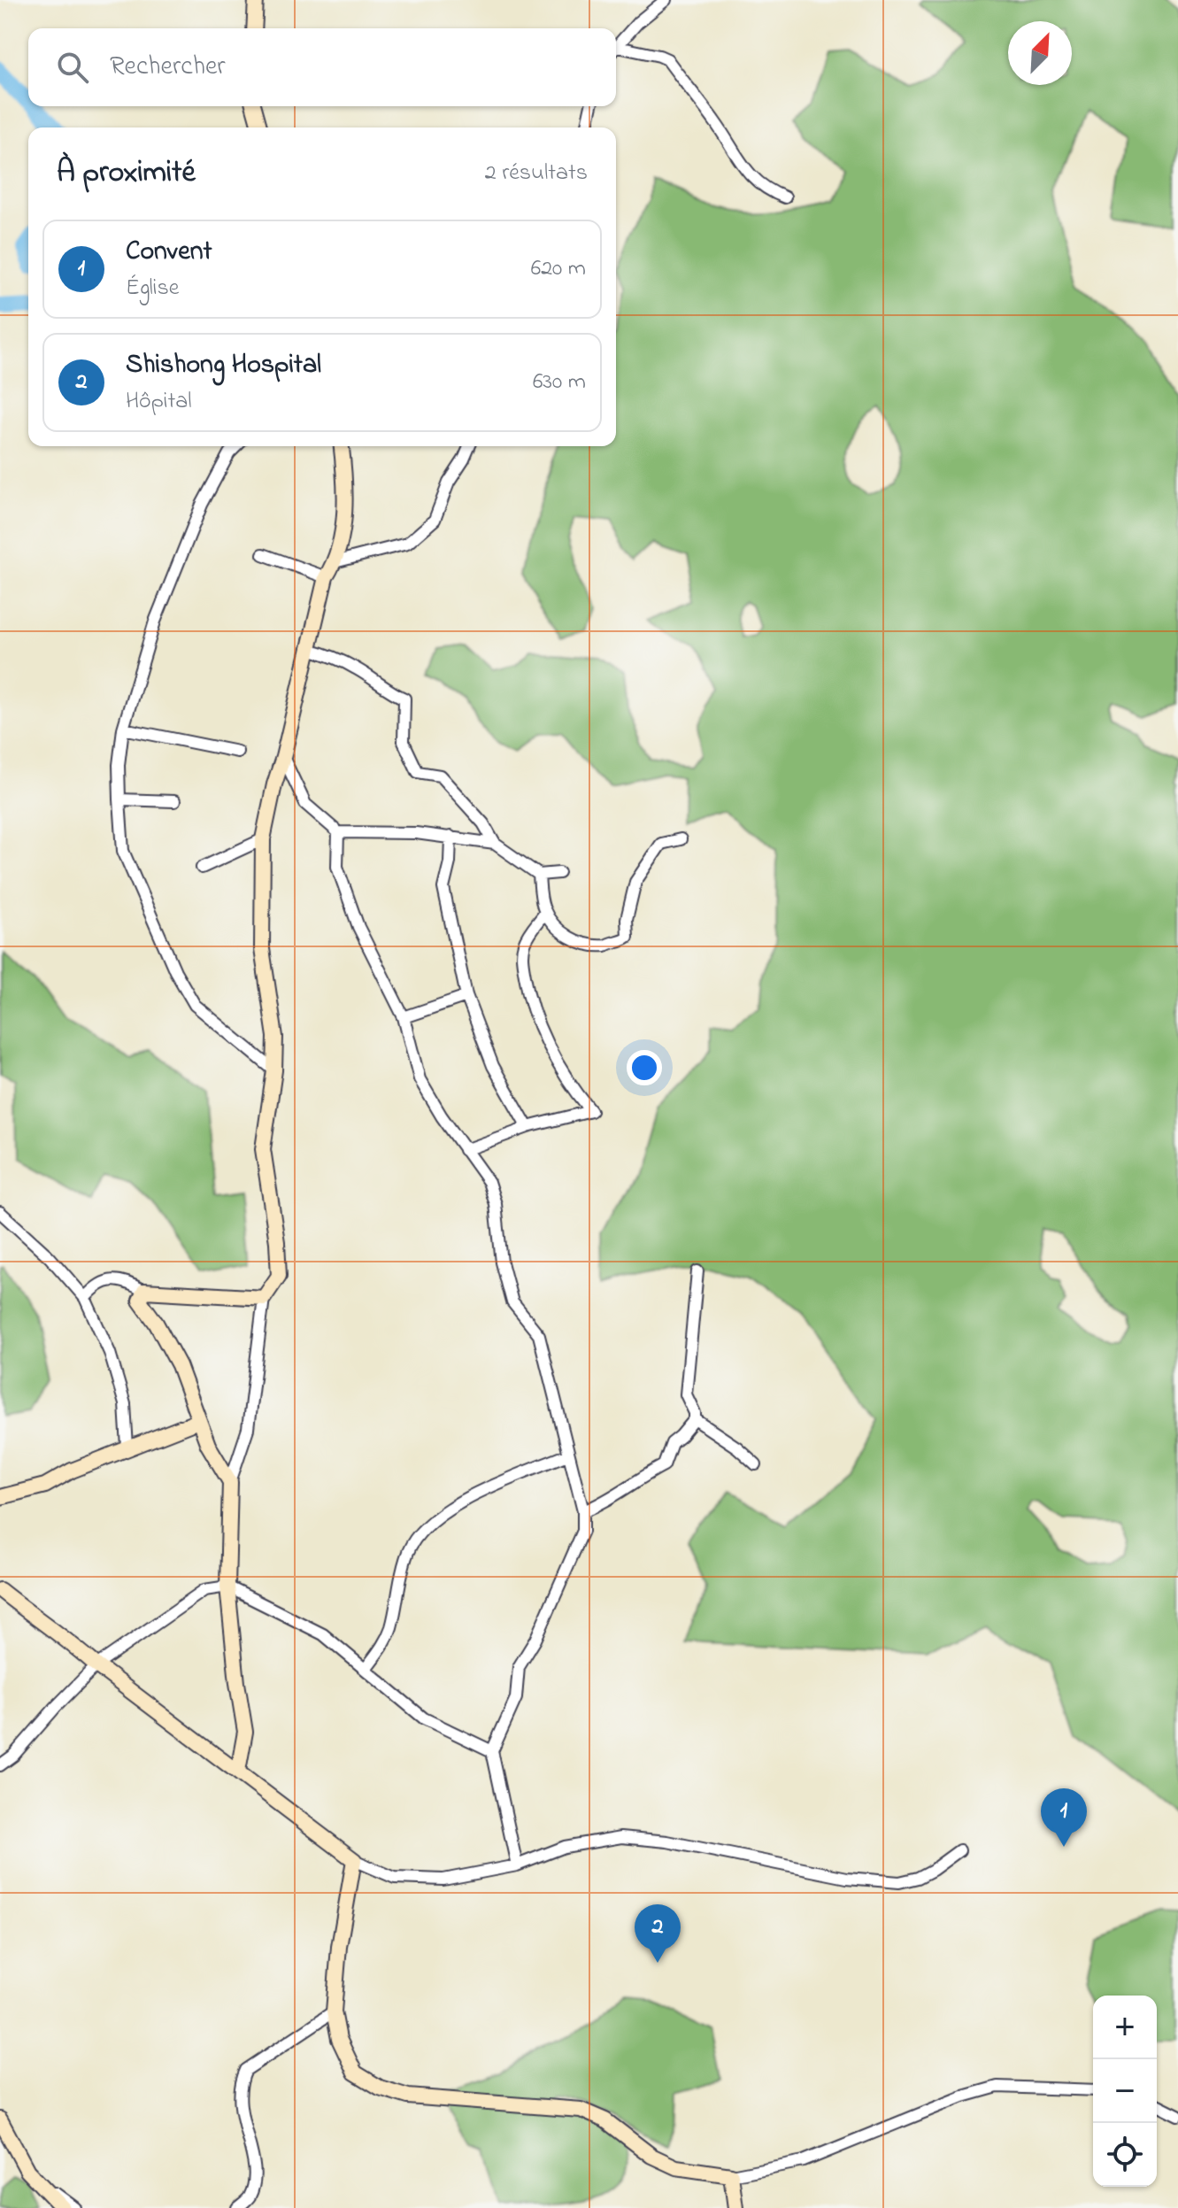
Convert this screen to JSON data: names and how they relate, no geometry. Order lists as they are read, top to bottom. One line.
{"north":"top right","page":{"search":"Rechercher","heading":["À proximité","2 résultats"],"list":[{"mark":"1","name":"Convent","note":"Église","value":"620 m"},{"mark":"2","name":"Shishong Hospital","note":"Hôpital","value":"630 m"}],"pins":["1","2"],"map_buttons":["+","−"]}}
